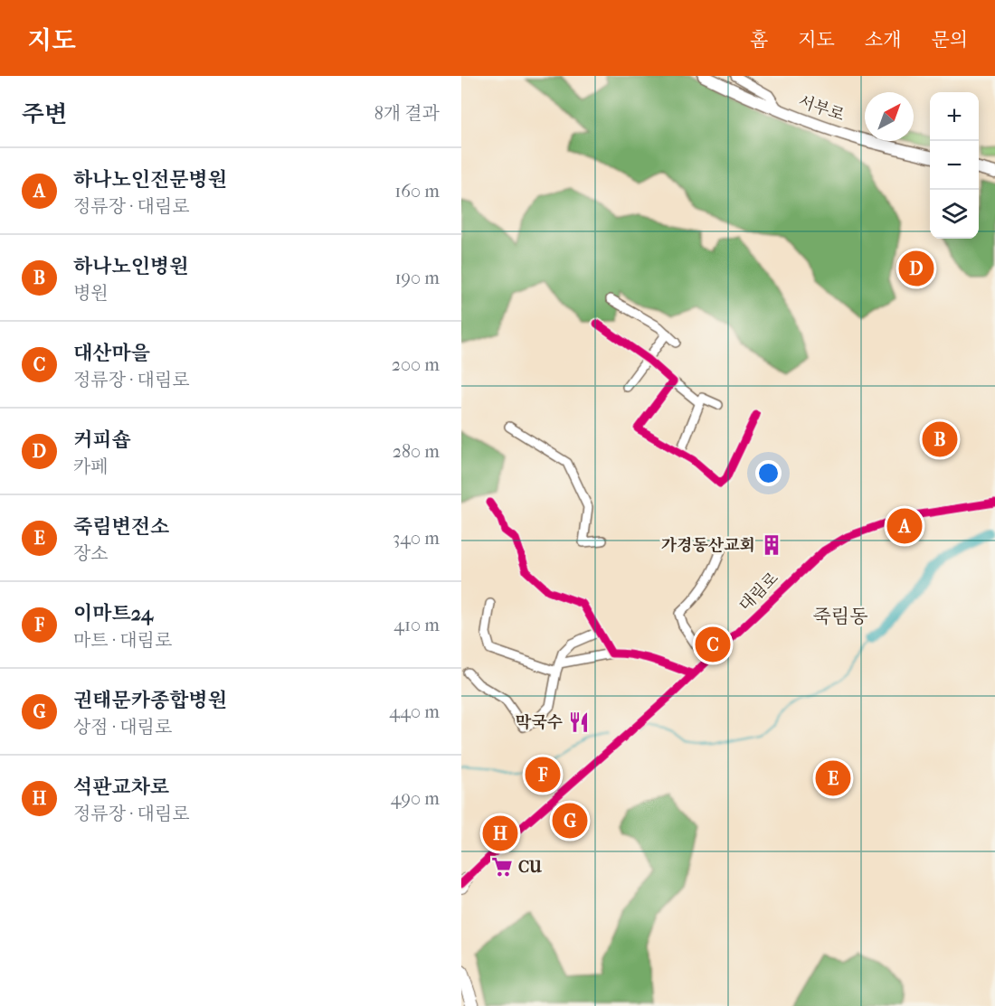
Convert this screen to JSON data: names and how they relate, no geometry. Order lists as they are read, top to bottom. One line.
{"streets":{"main road":["서부로"],"street":["대림로"]},"districts":["죽림동"],"places":{"building":["가경동산교회"],"restaurant":["막국수"],"supermarket":["CU"]},"north":"top right","page":{"header":"지도","nav":["홈","지도","소개","문의"],"heading":["주변","8개 결과"],"map_buttons":["+","−"],"list":[{"mark":"A","name":"하나노인전문병원","note":"정류장 · 대림로","value":"160 m"},{"mark":"B","name":"하나노인병원","note":"병원","value":"190 m"},{"mark":"C","name":"대산마을","note":"정류장 · 대림로","value":"200 m"},{"mark":"D","name":"커피숍","note":"카페","value":"280 m"},{"mark":"E","name":"죽림변전소","note":"장소","value":"340 m"},{"mark":"F","name":"이마트24","note":"마트 · 대림로","value":"410 m"},{"mark":"G","name":"권태문카종합병원","note":"상점 · 대림로","value":"440 m"},{"mark":"H","name":"석판교차로","note":"정류장 · 대림로","value":"490 m"}],"pins":["D","B","A","C","F","E","G","H"]}}
